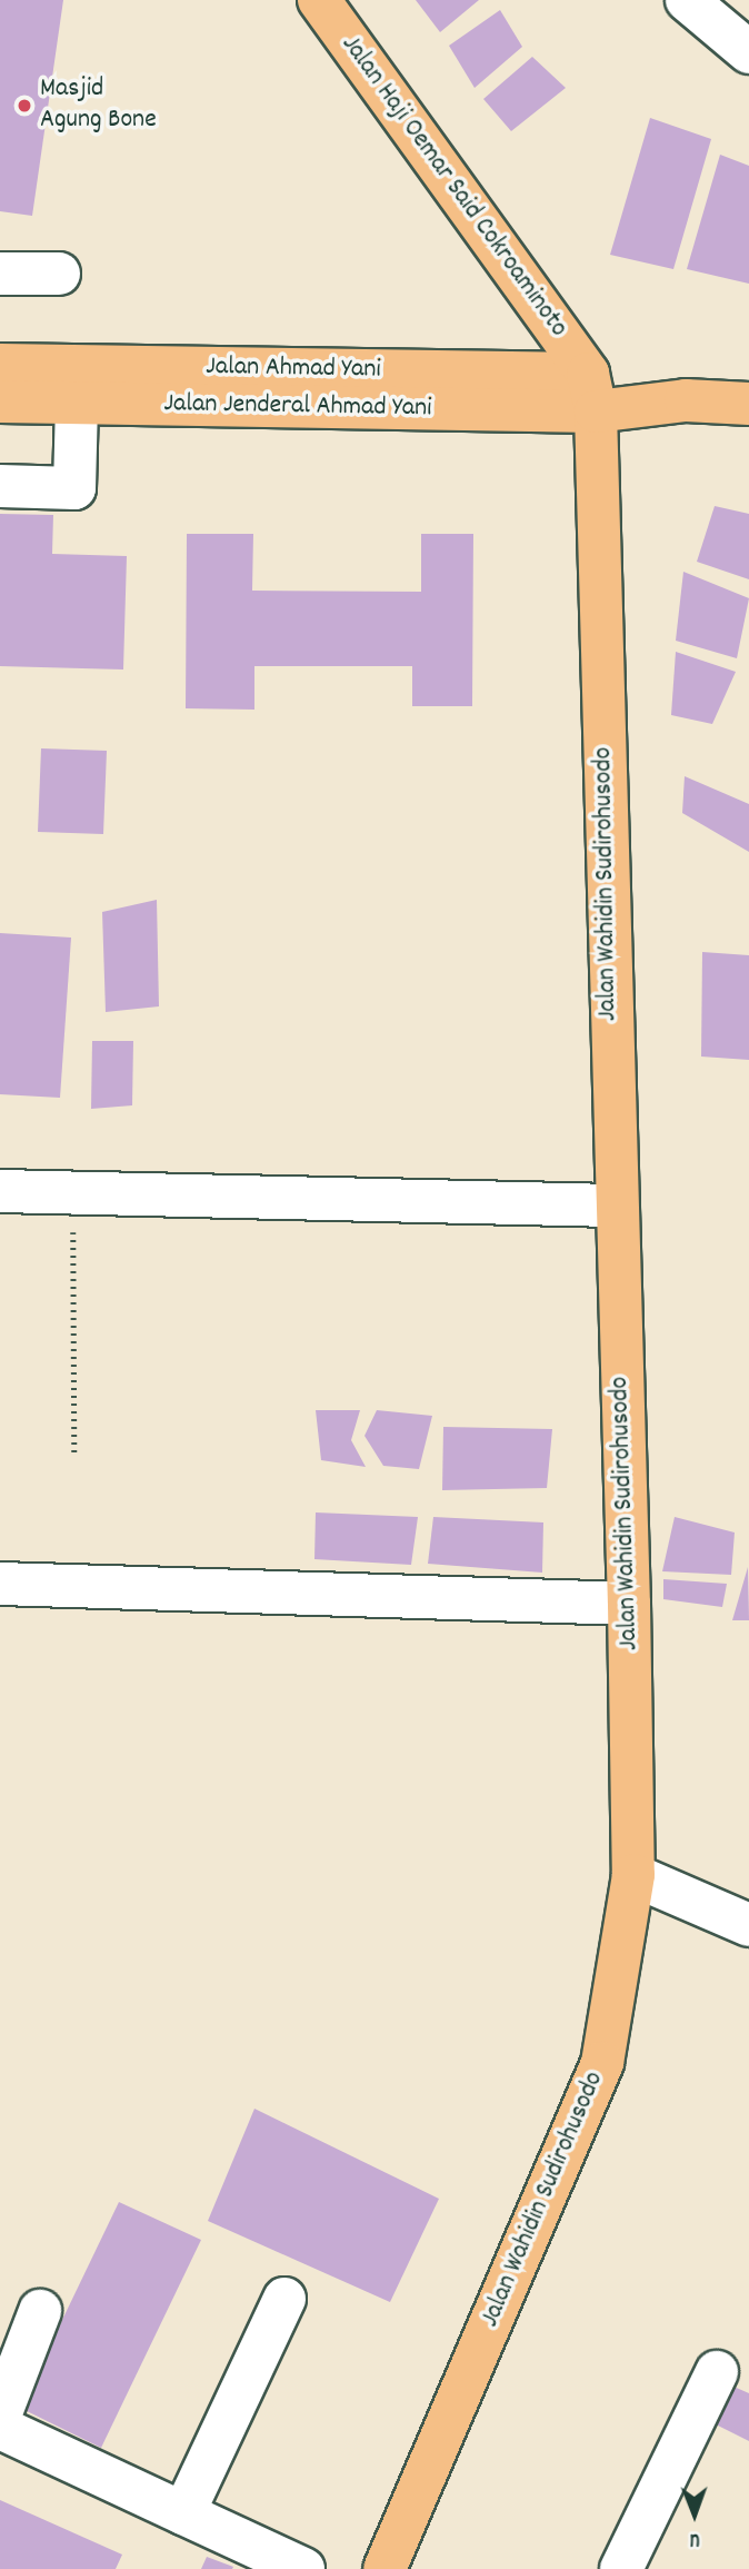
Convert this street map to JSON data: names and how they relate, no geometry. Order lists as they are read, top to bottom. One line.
{"streets":{"main road":["Jalan Haji Oemar Said Cokroaminoto","Jalan Ahmad Yani","Jalan Jenderal Ahmad Yani","Jalan Wahidin Sudirohusodo"]},"crossings":[["Jalan Haji Oemar Said Cokroaminoto","Jalan Ahmad Yani"],["Jalan Haji Oemar Said Cokroaminoto","Jalan Jenderal Ahmad Yani"],["Jalan Haji Oemar Said Cokroaminoto","Jalan Wahidin Sudirohusodo"],["Jalan Ahmad Yani","Jalan Jenderal Ahmad Yani"],["Jalan Ahmad Yani","Jalan Wahidin Sudirohusodo"],["Jalan Jenderal Ahmad Yani","Jalan Wahidin Sudirohusodo"]],"places":["Masjid Agung Bone"],"north":"bottom"}
